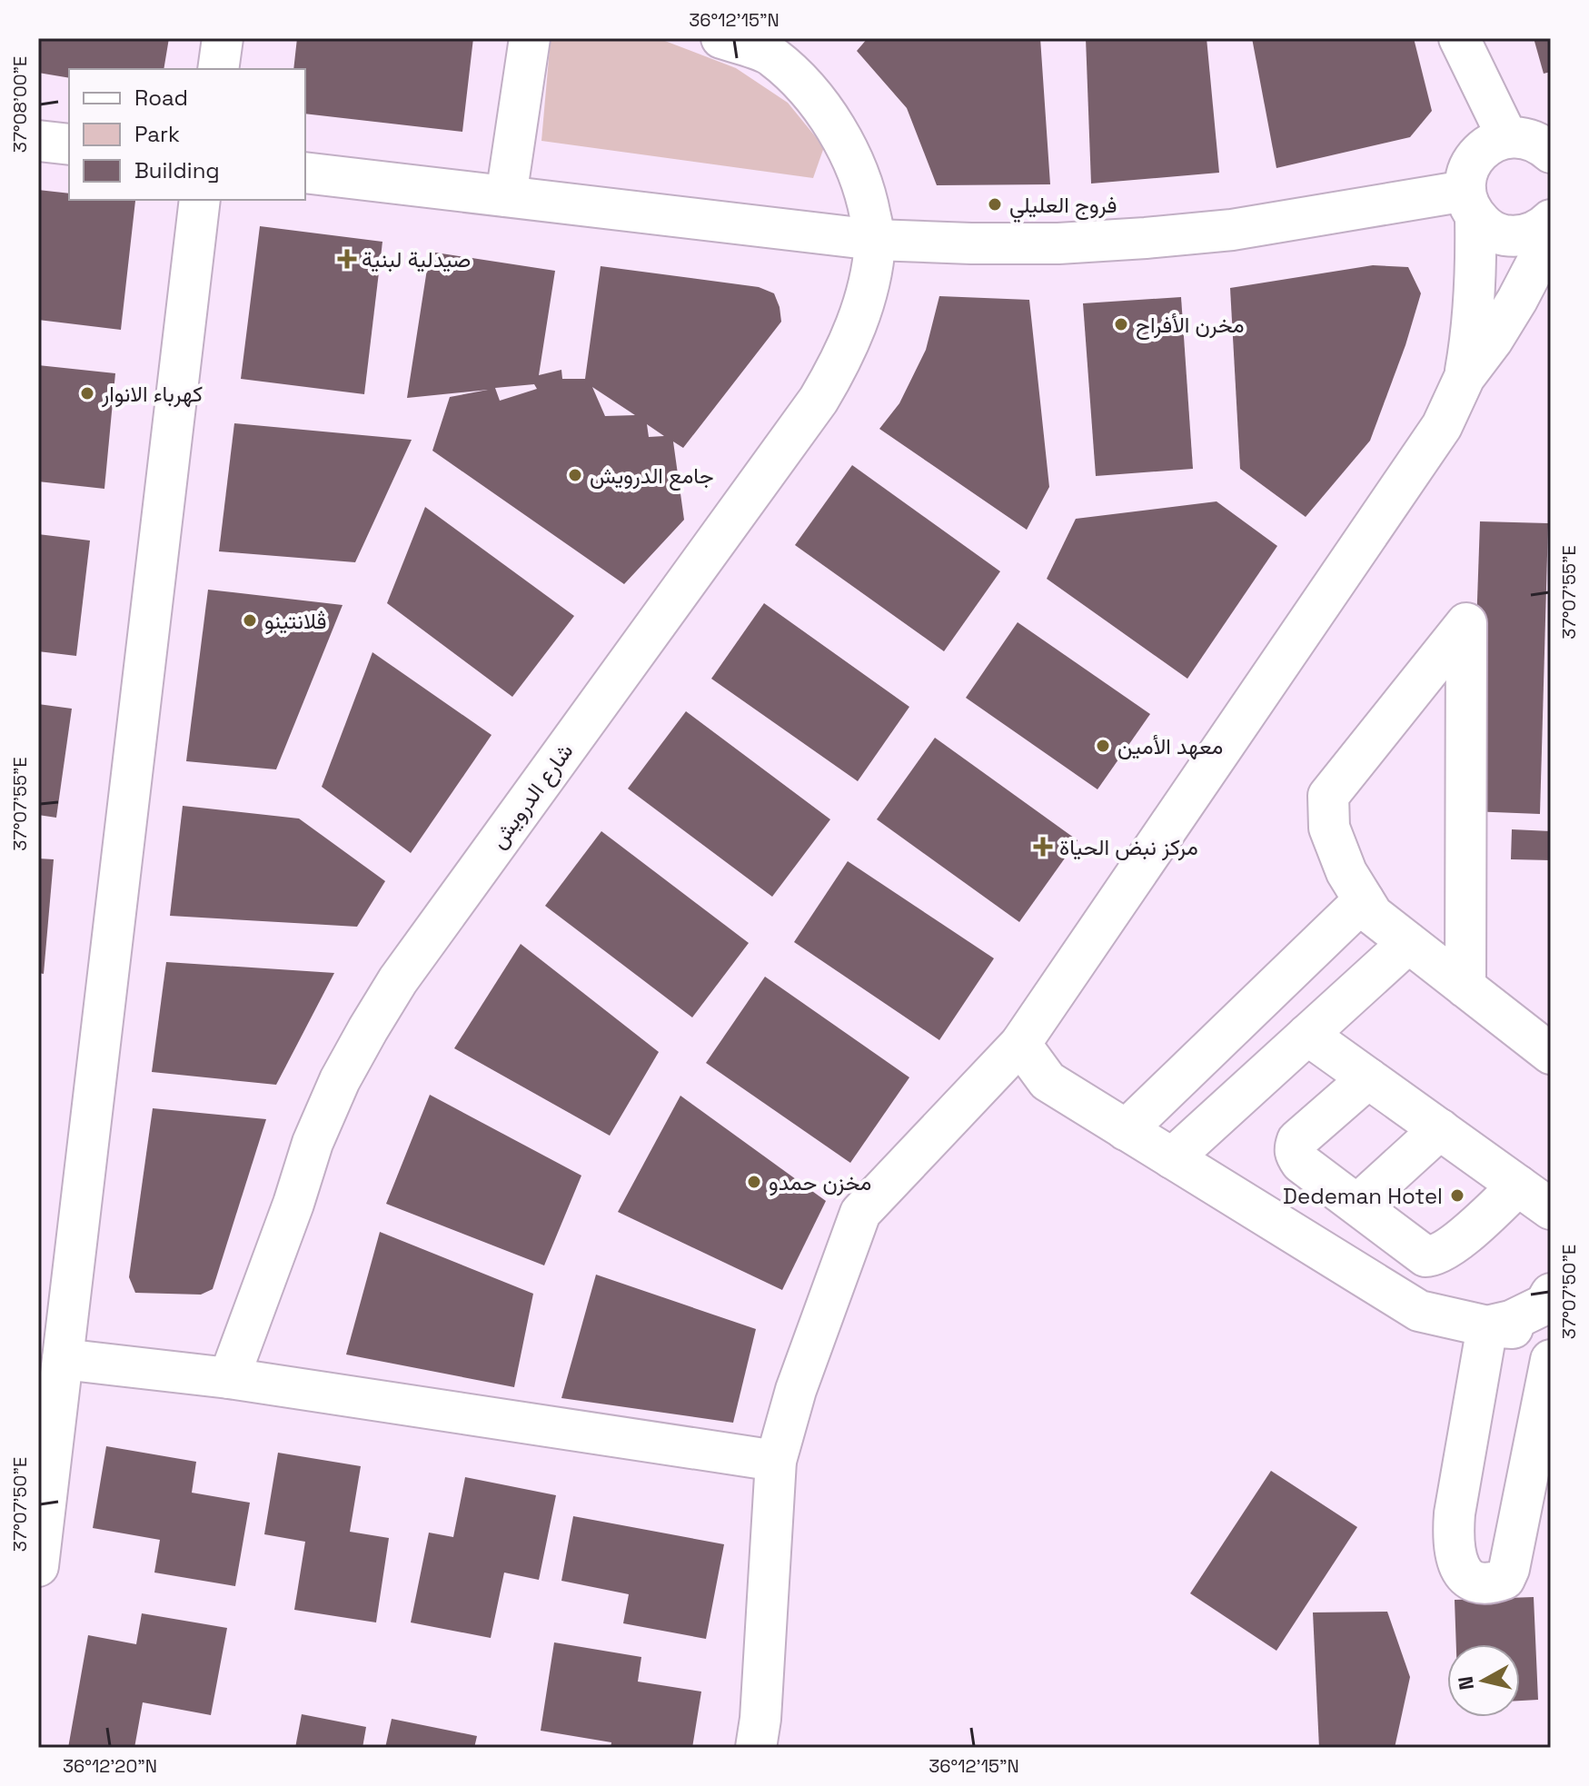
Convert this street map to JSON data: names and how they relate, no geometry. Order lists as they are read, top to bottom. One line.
{"streets":{"street":["شارع الدرويش"]},"places":{"other":["فروج العليلي","مخرن الأفراح","كهرباء الانوار","جامع الدرويش","ڤلانتينو","معهد الأمين","مخزن حمدو","Dedeman Hotel"],"health":["صيدلية لبنية","مركز نبض الحياة"]},"legend":["Road","Park","Building"],"north":"left","coordinates":["36°12'15\"N","37°08'00\"E","37°07'55\"E","37°07'50\"E","36°12'20\"N"]}
